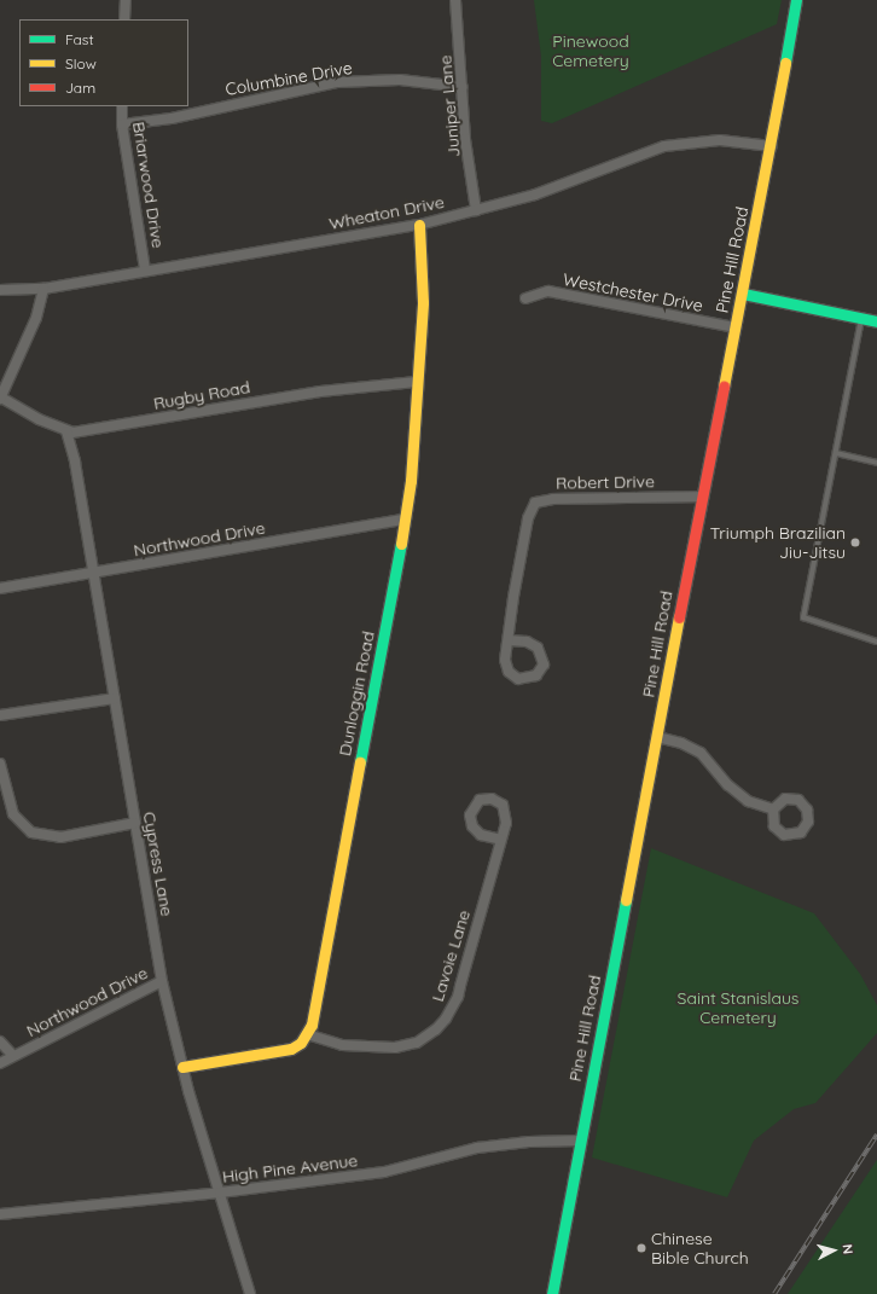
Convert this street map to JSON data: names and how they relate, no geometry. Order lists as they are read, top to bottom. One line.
{"streets":{"street":["Columbine Drive","Juniper Lane","Briarwood Drive","Wheaton Drive","Pine Hill Road","Westchester Drive","Rugby Road","Robert Drive","Northwood Drive","Dunloggin Road","Cypress Lane","Lavoie Lane","High Pine Avenue"]},"crossings":[["Columbine Drive","Juniper Lane"],["Columbine Drive","Briarwood Drive"],["Juniper Lane","Wheaton Drive"],["Briarwood Drive","Wheaton Drive"],["Wheaton Drive","Pine Hill Road"],["Wheaton Drive","Dunloggin Road"],["Pine Hill Road","Westchester Drive"],["Pine Hill Road","Robert Drive"],["Pine Hill Road","High Pine Avenue"],["Rugby Road","Dunloggin Road"],["Rugby Road","Cypress Lane"],["Northwood Drive","Dunloggin Road"],["Northwood Drive","Cypress Lane"],["Dunloggin Road","Lavoie Lane"],["Cypress Lane","High Pine Avenue"]],"parks":["Pinewood Cemetery","Saint Stanislaus Cemetery"],"places":["Triumph Brazilian Jiu-Jitsu","Chinese Bible Church"],"legend":["Fast","Slow","Jam"],"north":"right"}
